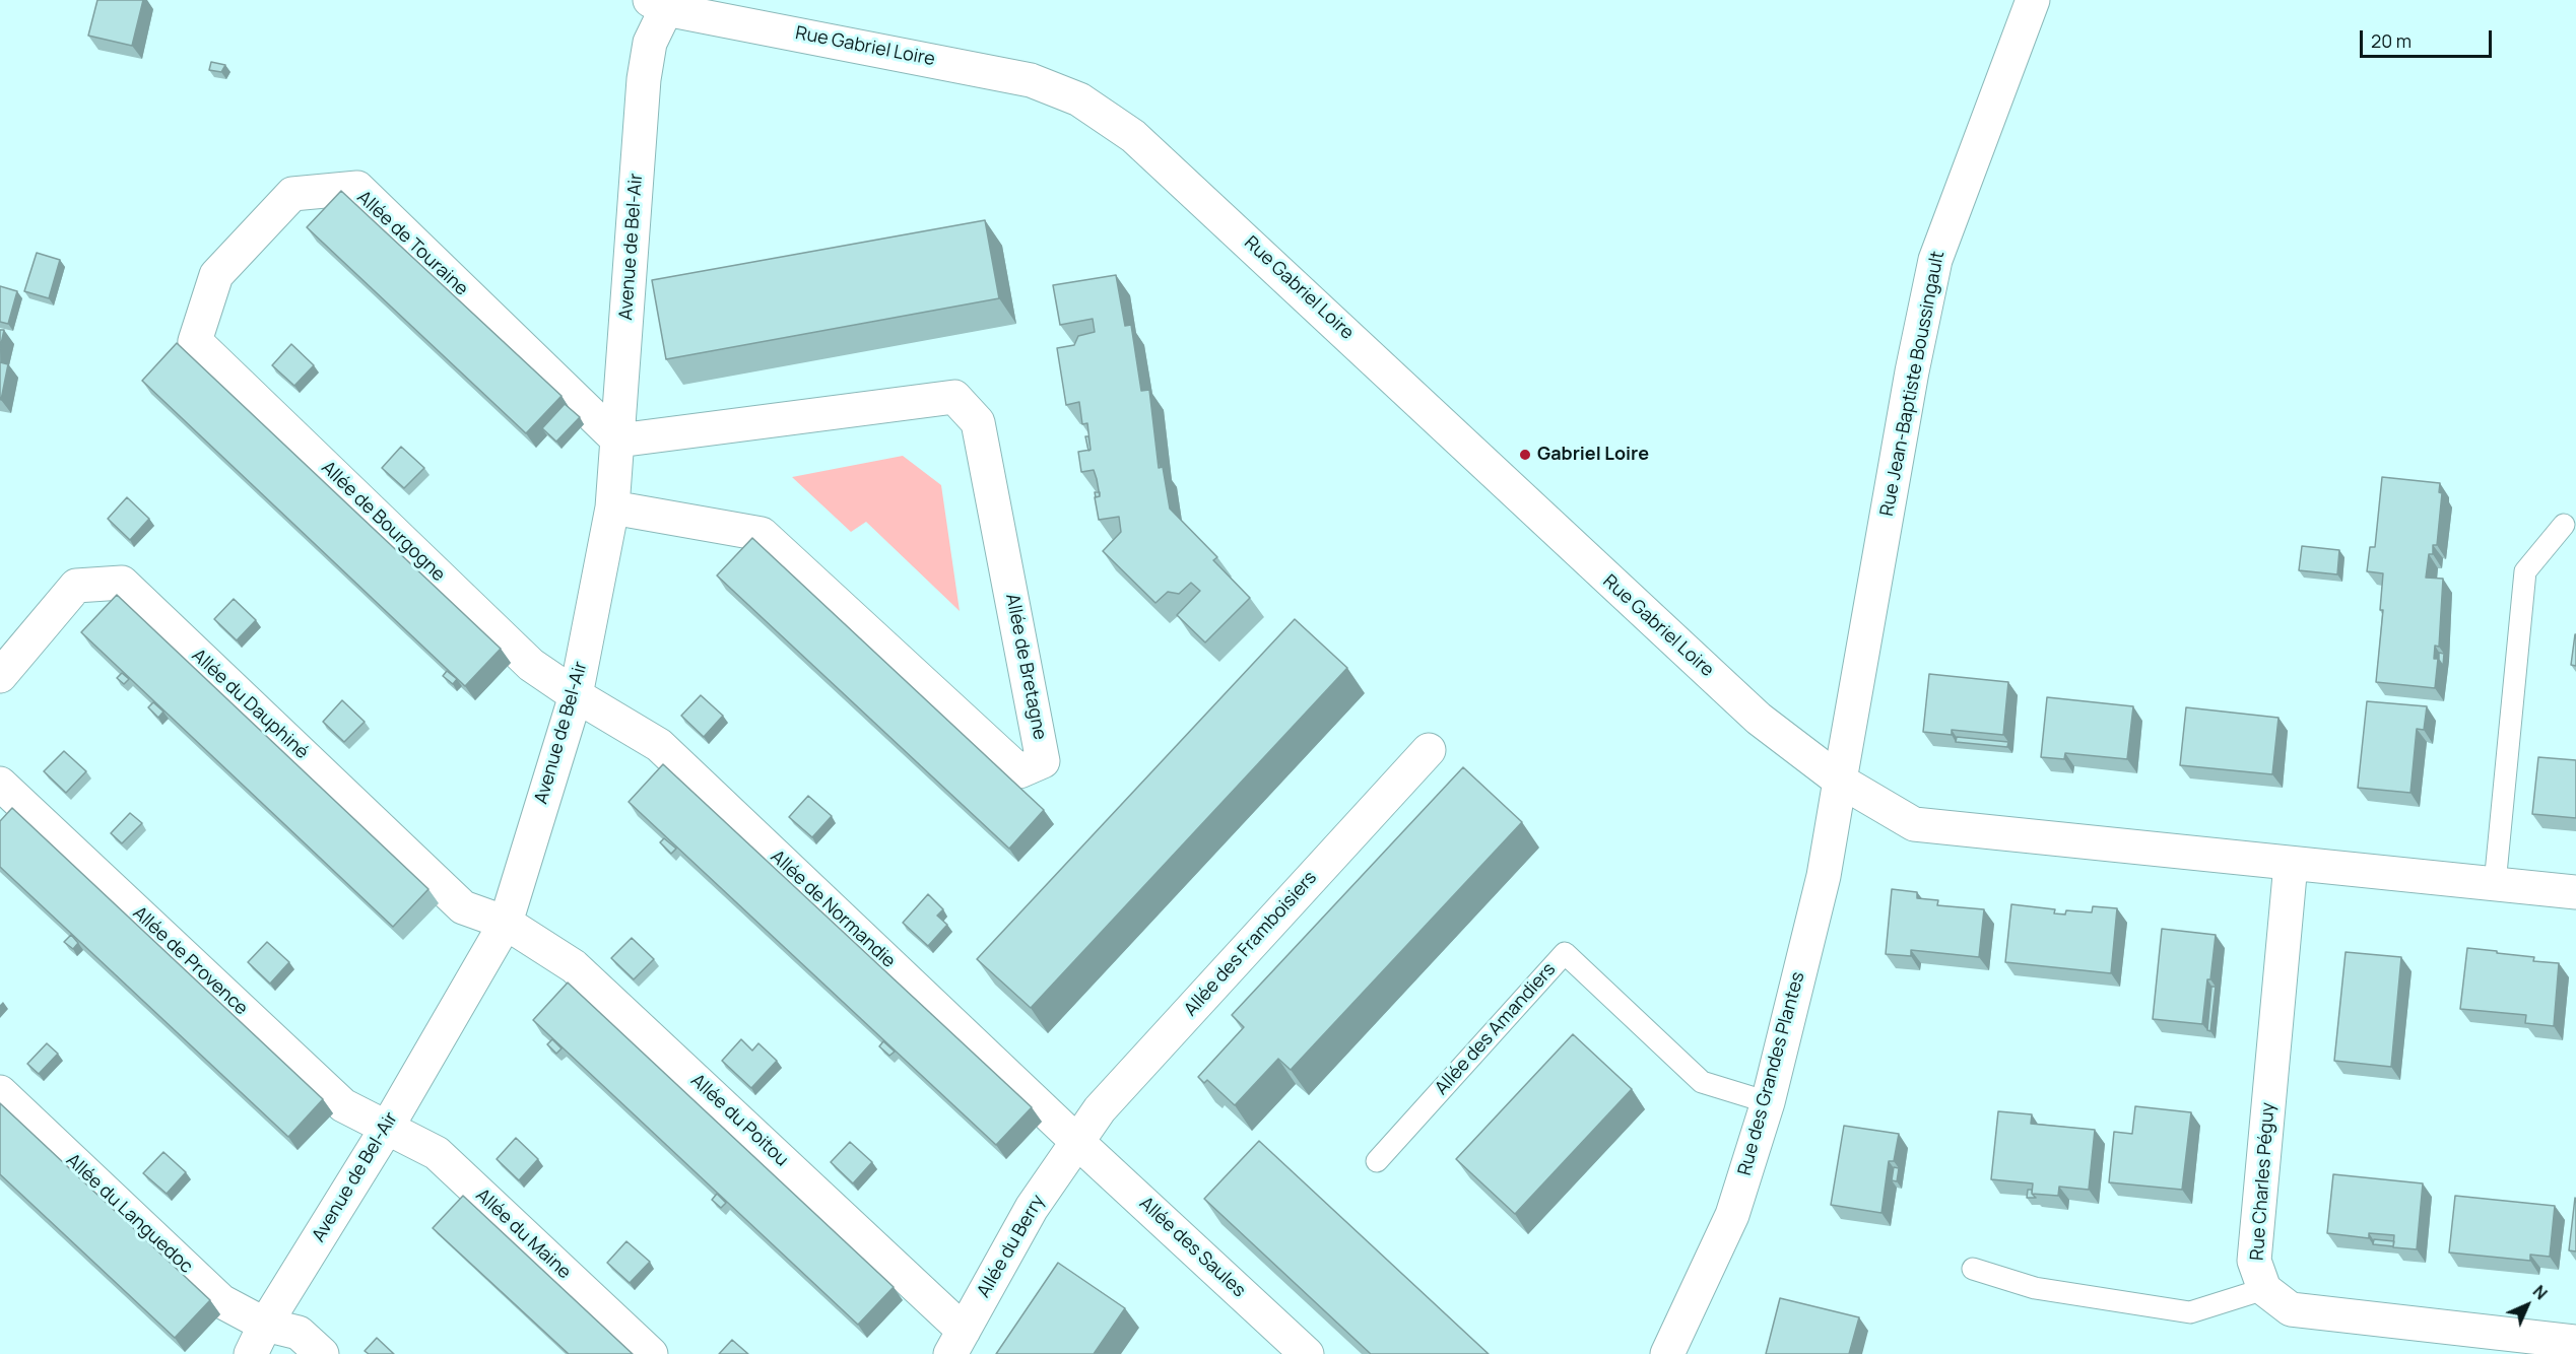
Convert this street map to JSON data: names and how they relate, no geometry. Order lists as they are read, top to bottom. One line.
{"streets":{"street":["Rue Gabriel Loire","Allée de Touraine","Avenue de Bel-Air","Rue Jean-Baptiste Boussingault","Allée de Bourgogne","Allée de Bretagne","Allée du Dauphiné","Allée de Normandie","Allée des Framboisiers","Allée de Provence","Rue des Grandes Plantes","Allée du Poitou","Rue Charles Péguy","Allée du Languedoc","Allée du Maine","Allée du Berry","Allée des Saules"],"lane":["Allée des Amandiers"]},"crossings":[["Rue Gabriel Loire","Avenue de Bel-Air"],["Rue Gabriel Loire","Rue Jean-Baptiste Boussingault"],["Rue Gabriel Loire","Rue des Grandes Plantes"],["Allée de Touraine","Avenue de Bel-Air"],["Allée de Touraine","Allée de Bourgogne"],["Allée de Touraine","Allée de Bretagne"],["Avenue de Bel-Air","Allée de Bourgogne"],["Avenue de Bel-Air","Allée de Bretagne"],["Avenue de Bel-Air","Allée du Dauphiné"],["Avenue de Bel-Air","Allée de Normandie"],["Avenue de Bel-Air","Allée de Provence"],["Avenue de Bel-Air","Allée du Poitou"],["Avenue de Bel-Air","Allée du Languedoc"],["Avenue de Bel-Air","Allée du Maine"],["Rue Jean-Baptiste Boussingault","Rue des Grandes Plantes"],["Allée de Bourgogne","Allée de Normandie"],["Allée du Dauphiné","Allée du Poitou"],["Allée de Normandie","Allée des Framboisiers"],["Allée de Normandie","Allée du Berry"],["Allée de Normandie","Allée des Saules"],["Allée des Framboisiers","Allée du Berry"],["Allée des Framboisiers","Allée des Saules"],["Allée de Provence","Allée du Maine"],["Allée des Amandiers","Rue des Grandes Plantes"],["Allée du Poitou","Allée du Berry"],["Allée du Berry","Allée des Saules"]],"places":["Gabriel Loire"],"scale_bar":"20 m","north":"top right"}
